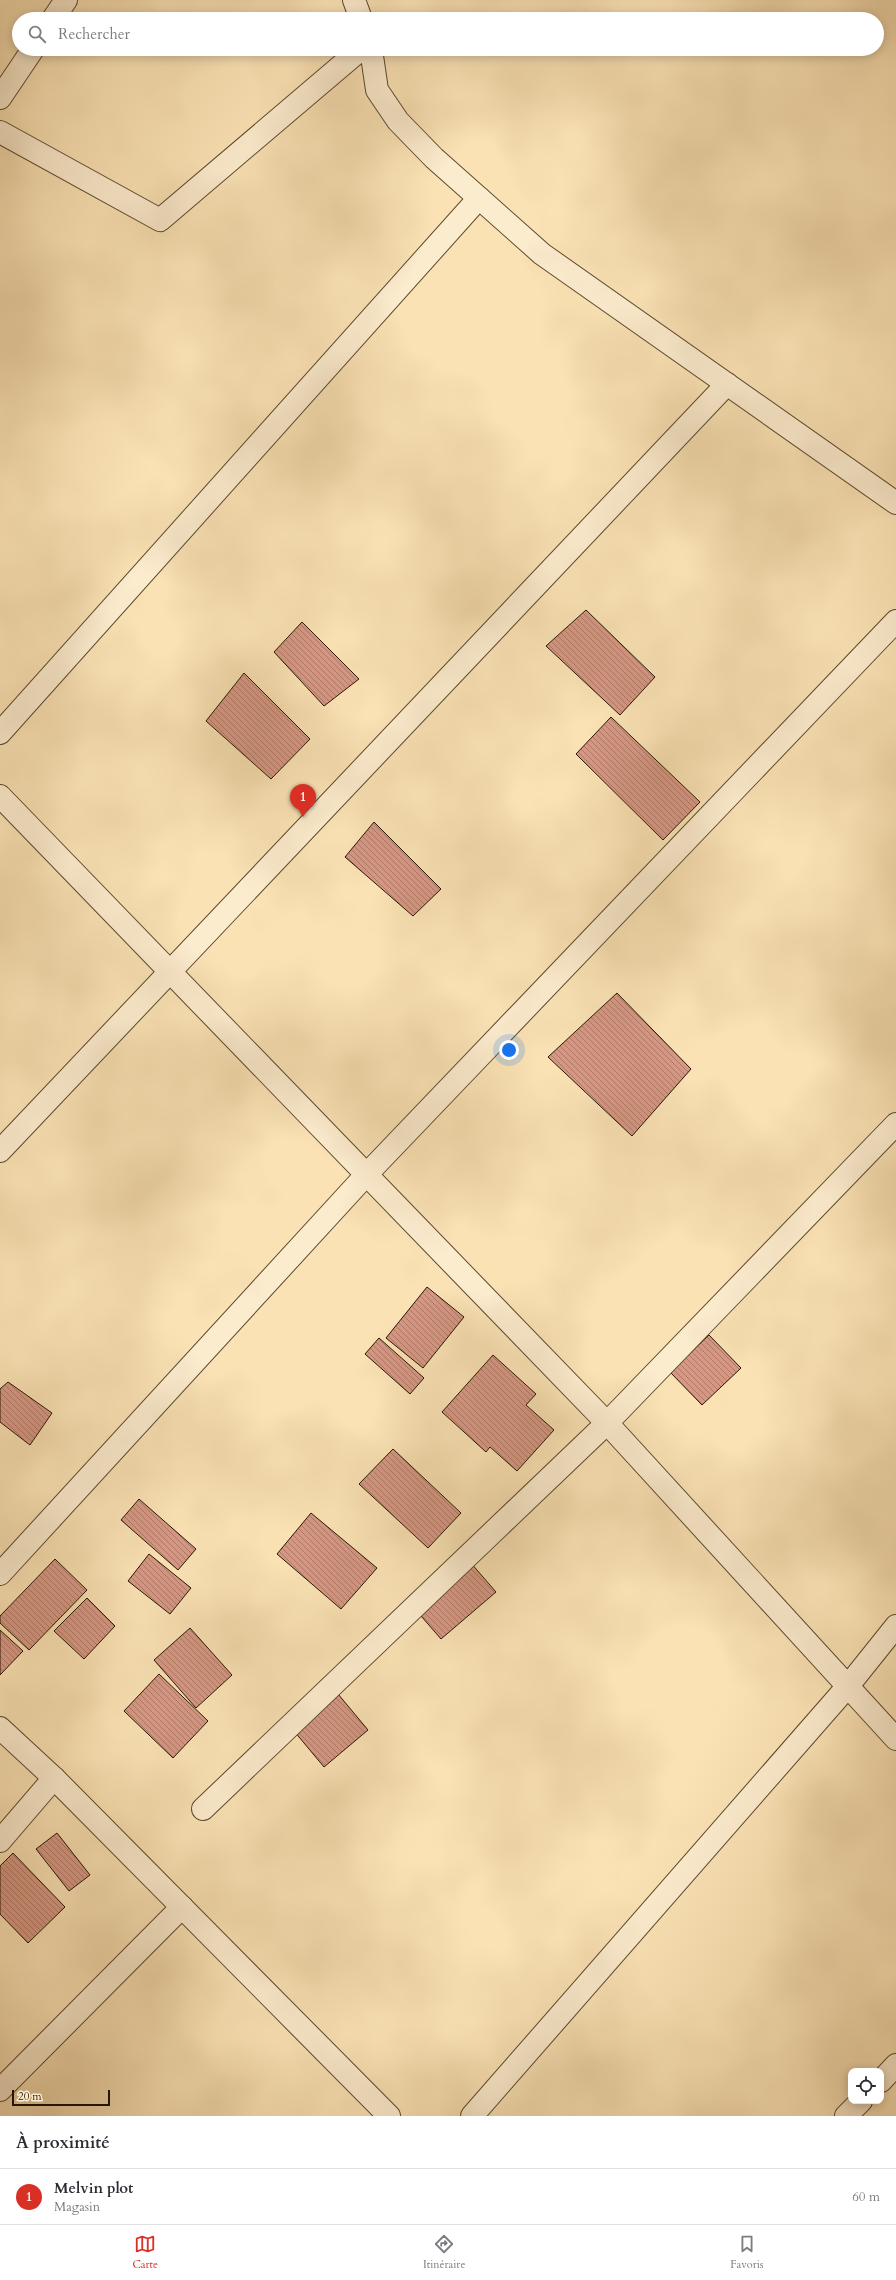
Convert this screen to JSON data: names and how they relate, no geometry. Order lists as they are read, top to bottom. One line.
{"scale_bar":"20 m","page":{"search":"Rechercher","pins":"1","scale":"20 m","heading":"À proximité","list":[{"mark":"1","name":"Melvin plot","note":"Magasin","value":"60 m"}],"nav":["Carte","Itinéraire","Favoris"]}}
